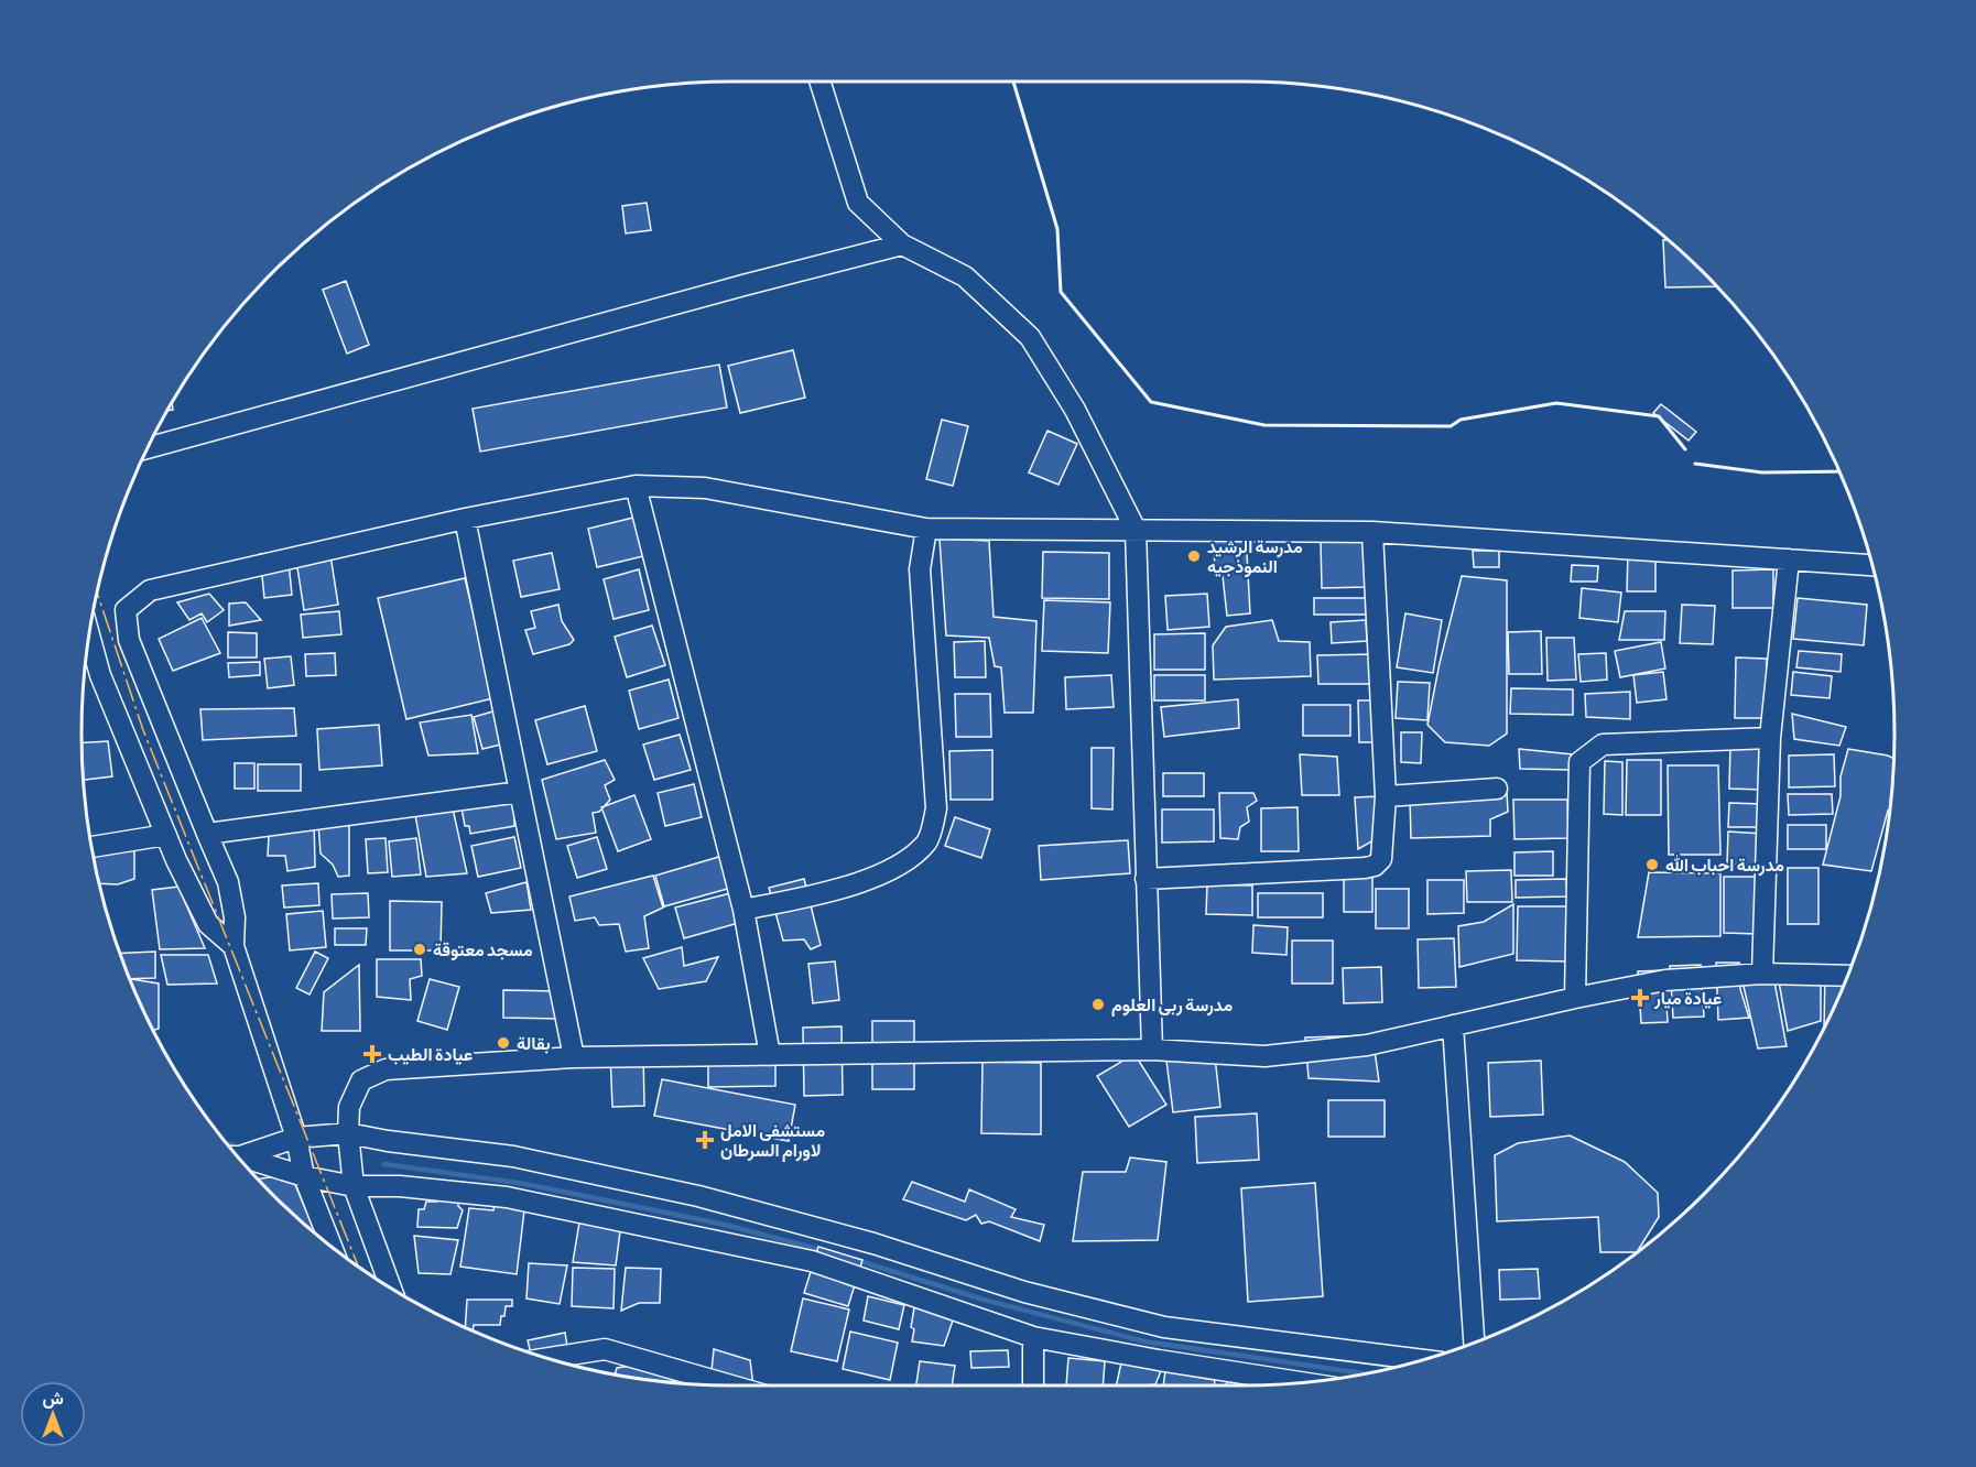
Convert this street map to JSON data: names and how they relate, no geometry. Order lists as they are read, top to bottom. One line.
{"places":{"other":["مدرسة الرشيد النموذجيه","مدرسة احباب الله","مسجد معتوقة","مدرسة ربى العلوم","بقالة"],"health":["عيادة ميار","عيادة الطيب","مستشفى الامل لاورام السرطان"]},"north":"top"}
